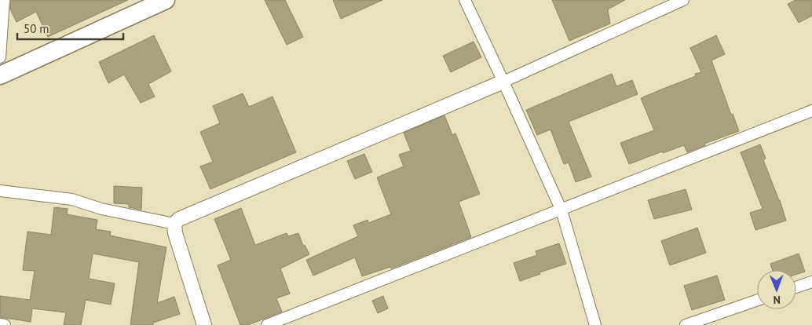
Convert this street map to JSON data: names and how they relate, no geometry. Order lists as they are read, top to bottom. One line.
{"scale_bar":"50 m","north":"bottom"}
